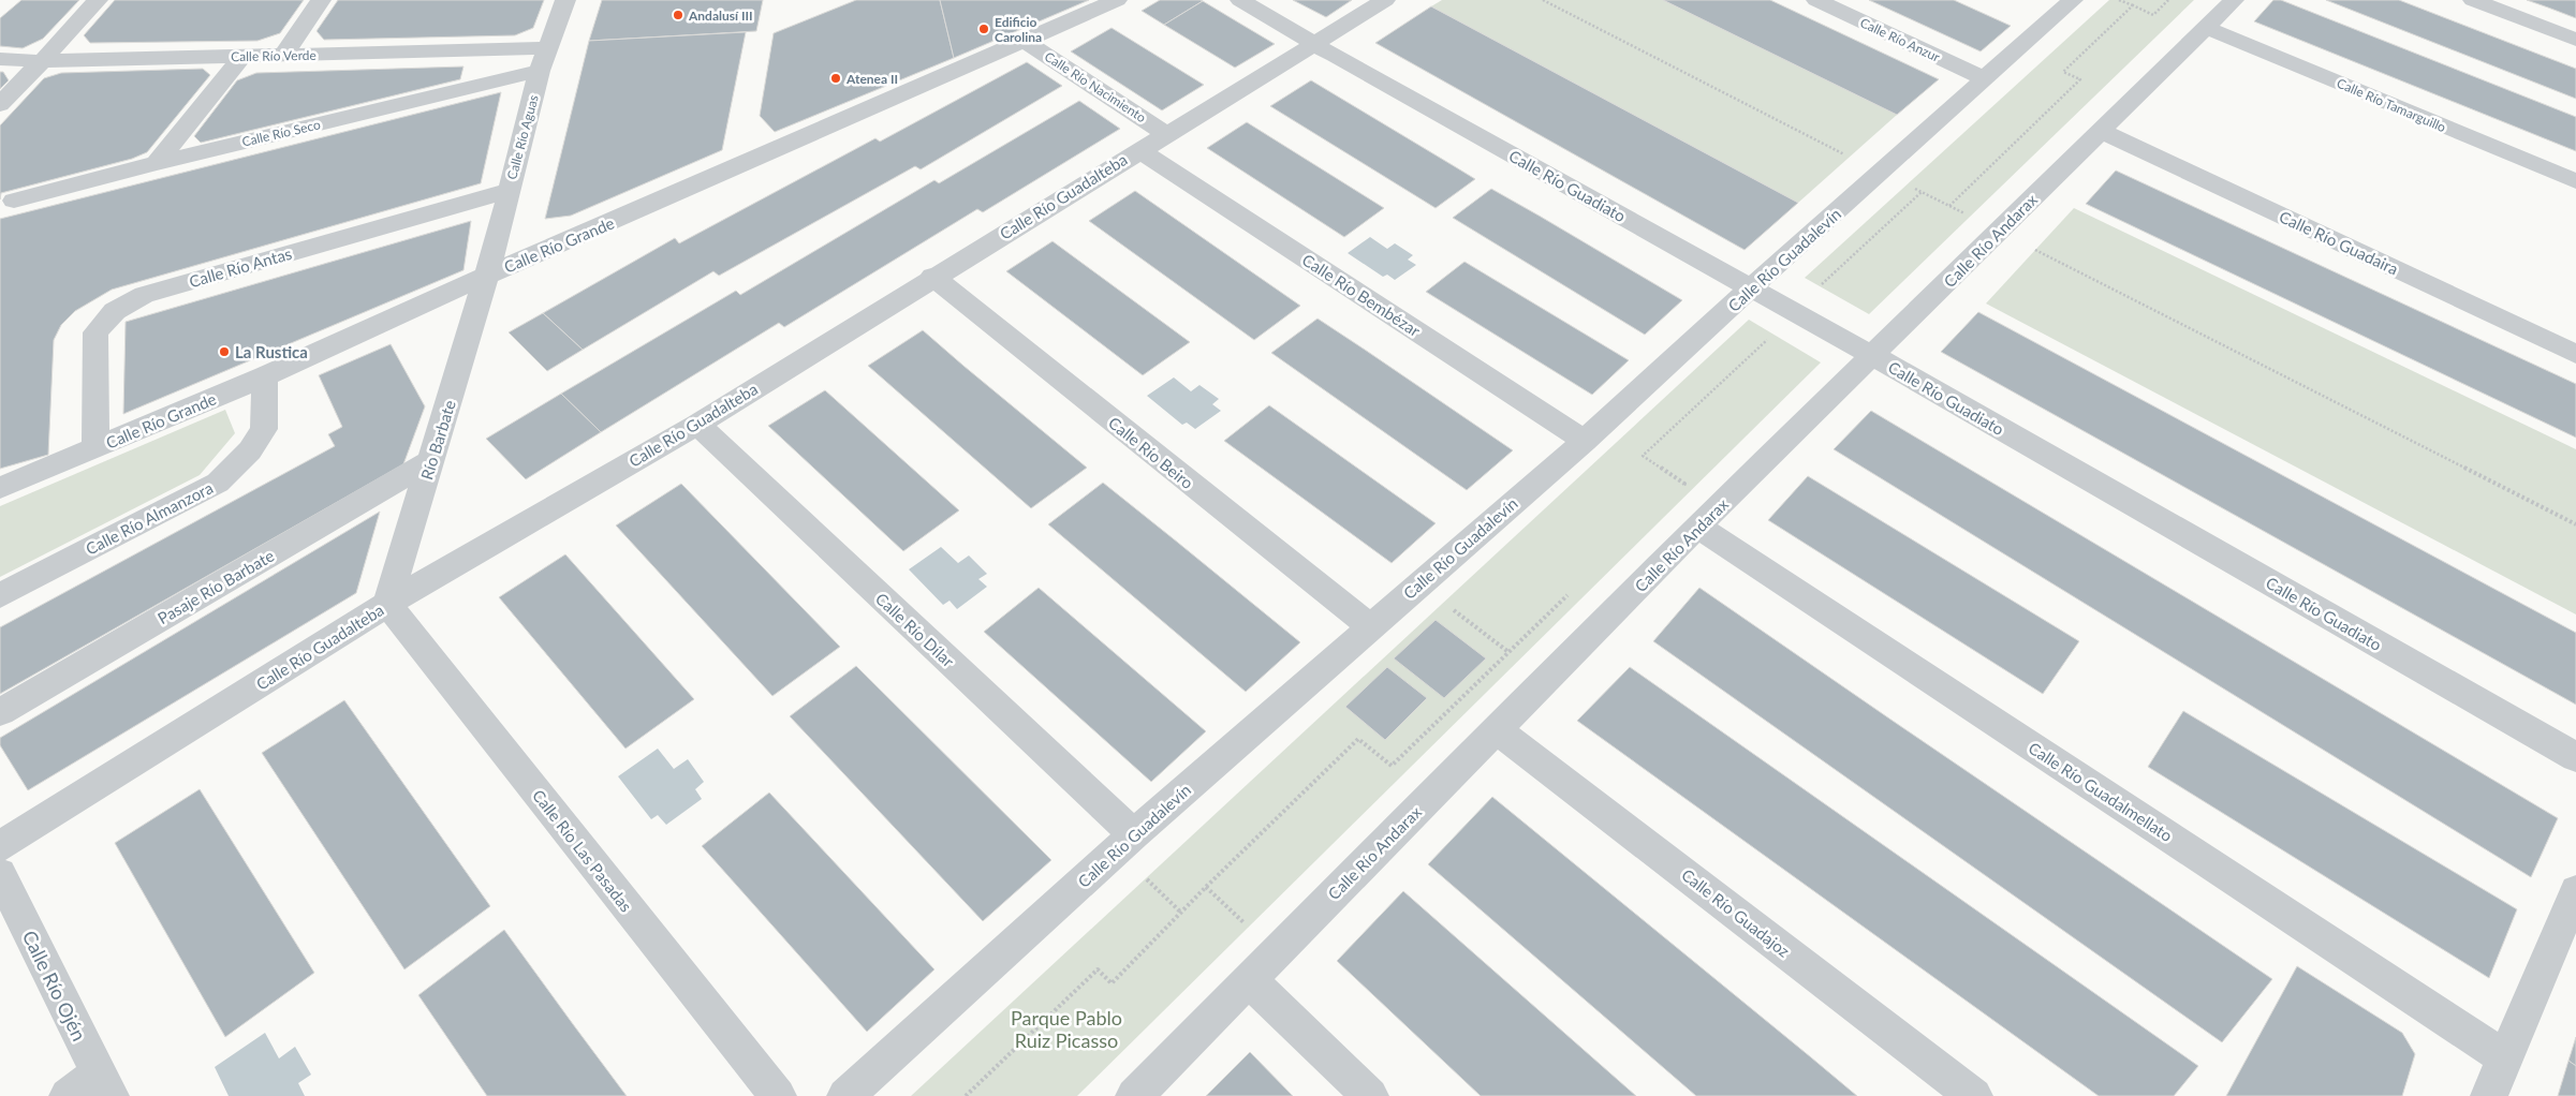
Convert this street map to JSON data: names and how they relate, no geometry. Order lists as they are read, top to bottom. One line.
{"streets":{"street":["Calle Río Anzur","Calle Río Verde","Calle Río Nacimiento","Calle Río Tamarguillo","Calle Río Seco","Calle Río Aguas","Calle Río Guadiato","Calle Río Guadalteba","Calle Río Andarax","Calle Río Guadaira","Calle Río Grande","Calle Río Guadalevín","Calle Río Antas","Calle Río Bembézar","Río Barbate","Calle Río Beiro","Calle Río Almanzora","Pasaje Río Barbate","Calle Río Dílar","Calle Río Guadalmellato","Calle Río Las Pasadas","Calle Río Guadajoz","Calle Río Ojén"]},"crossings":[["Calle Río Anzur","Calle Río Guadalevín"],["Calle Río Verde","Calle Río Aguas"],["Calle Río Nacimiento","Calle Río Guadalteba"],["Calle Río Nacimiento","Calle Río Grande"],["Calle Río Tamarguillo","Calle Río Andarax"],["Calle Río Seco","Calle Río Aguas"],["Calle Río Aguas","Calle Río Grande"],["Calle Río Aguas","Calle Río Antas"],["Calle Río Aguas","Río Barbate"],["Calle Río Guadiato","Calle Río Guadalteba"],["Calle Río Guadiato","Calle Río Andarax"],["Calle Río Guadiato","Calle Río Guadalevín"],["Calle Río Guadalteba","Calle Río Bembézar"],["Calle Río Guadalteba","Río Barbate"],["Calle Río Guadalteba","Calle Río Beiro"],["Calle Río Guadalteba","Calle Río Dílar"],["Calle Río Guadalteba","Calle Río Las Pasadas"],["Calle Río Andarax","Calle Río Guadaira"],["Calle Río Andarax","Calle Río Guadalmellato"],["Calle Río Andarax","Calle Río Guadajoz"],["Calle Río Grande","Calle Río Antas"],["Calle Río Grande","Río Barbate"],["Calle Río Grande","Calle Río Almanzora"],["Calle Río Guadalevín","Calle Río Bembézar"],["Calle Río Guadalevín","Calle Río Beiro"],["Calle Río Guadalevín","Calle Río Dílar"],["Río Barbate","Pasaje Río Barbate"],["Río Barbate","Calle Río Las Pasadas"]],"parks":["Parque Pablo Ruiz Picasso"],"places":["Andalusí III","Edificio Carolina","Atenea II","La Rustica"]}
